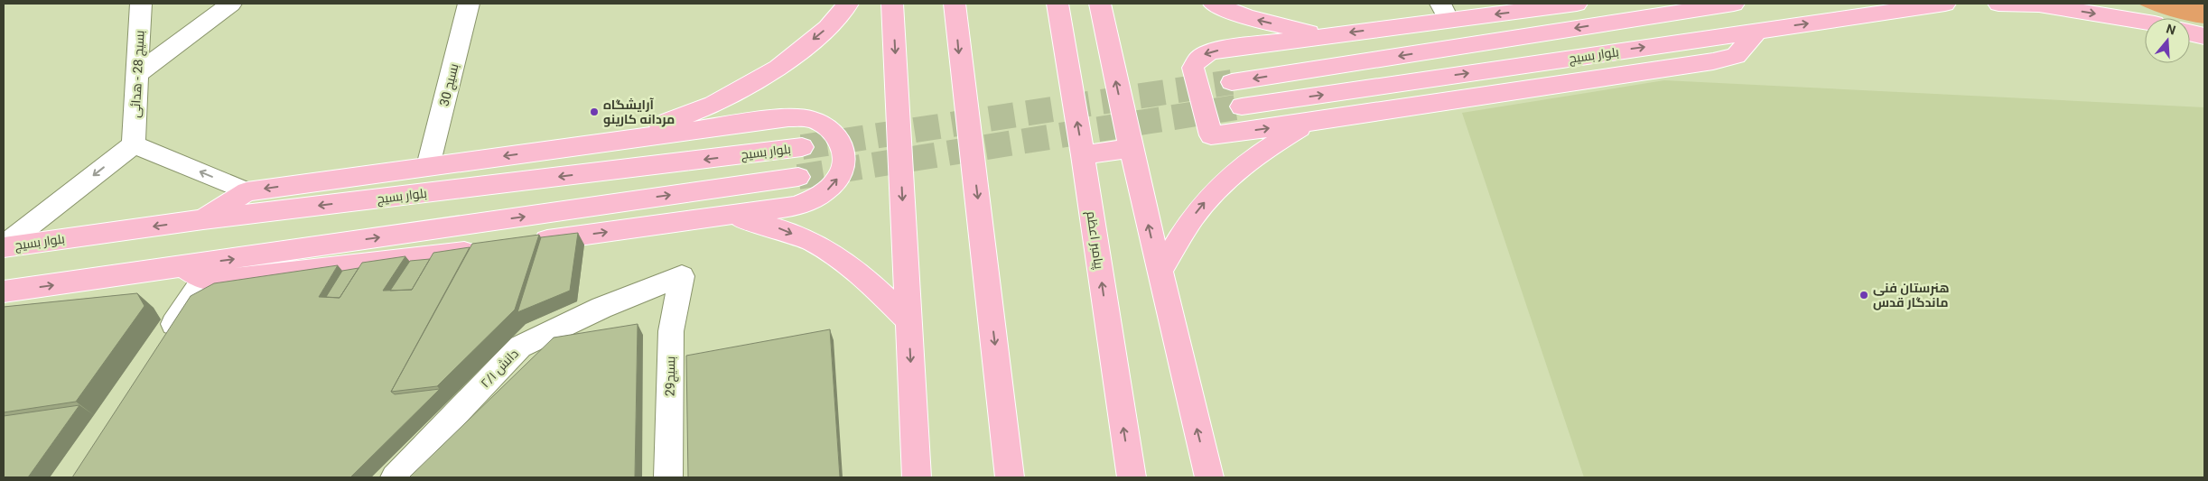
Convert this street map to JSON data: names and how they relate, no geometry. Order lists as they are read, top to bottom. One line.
{"streets":{"main road":["بلوار بسیج","پیامبر اعظم"],"street":["بسیج 28 - هدائی","بسیج 30","دانش ۲/۱","بسیج29"]},"crossings":[["دانش ۲/۱","بسیج29"]],"places":["آرایشگاه مردانه کارینو","هنرستان فنی ماندگار قدس"],"north":"top"}
